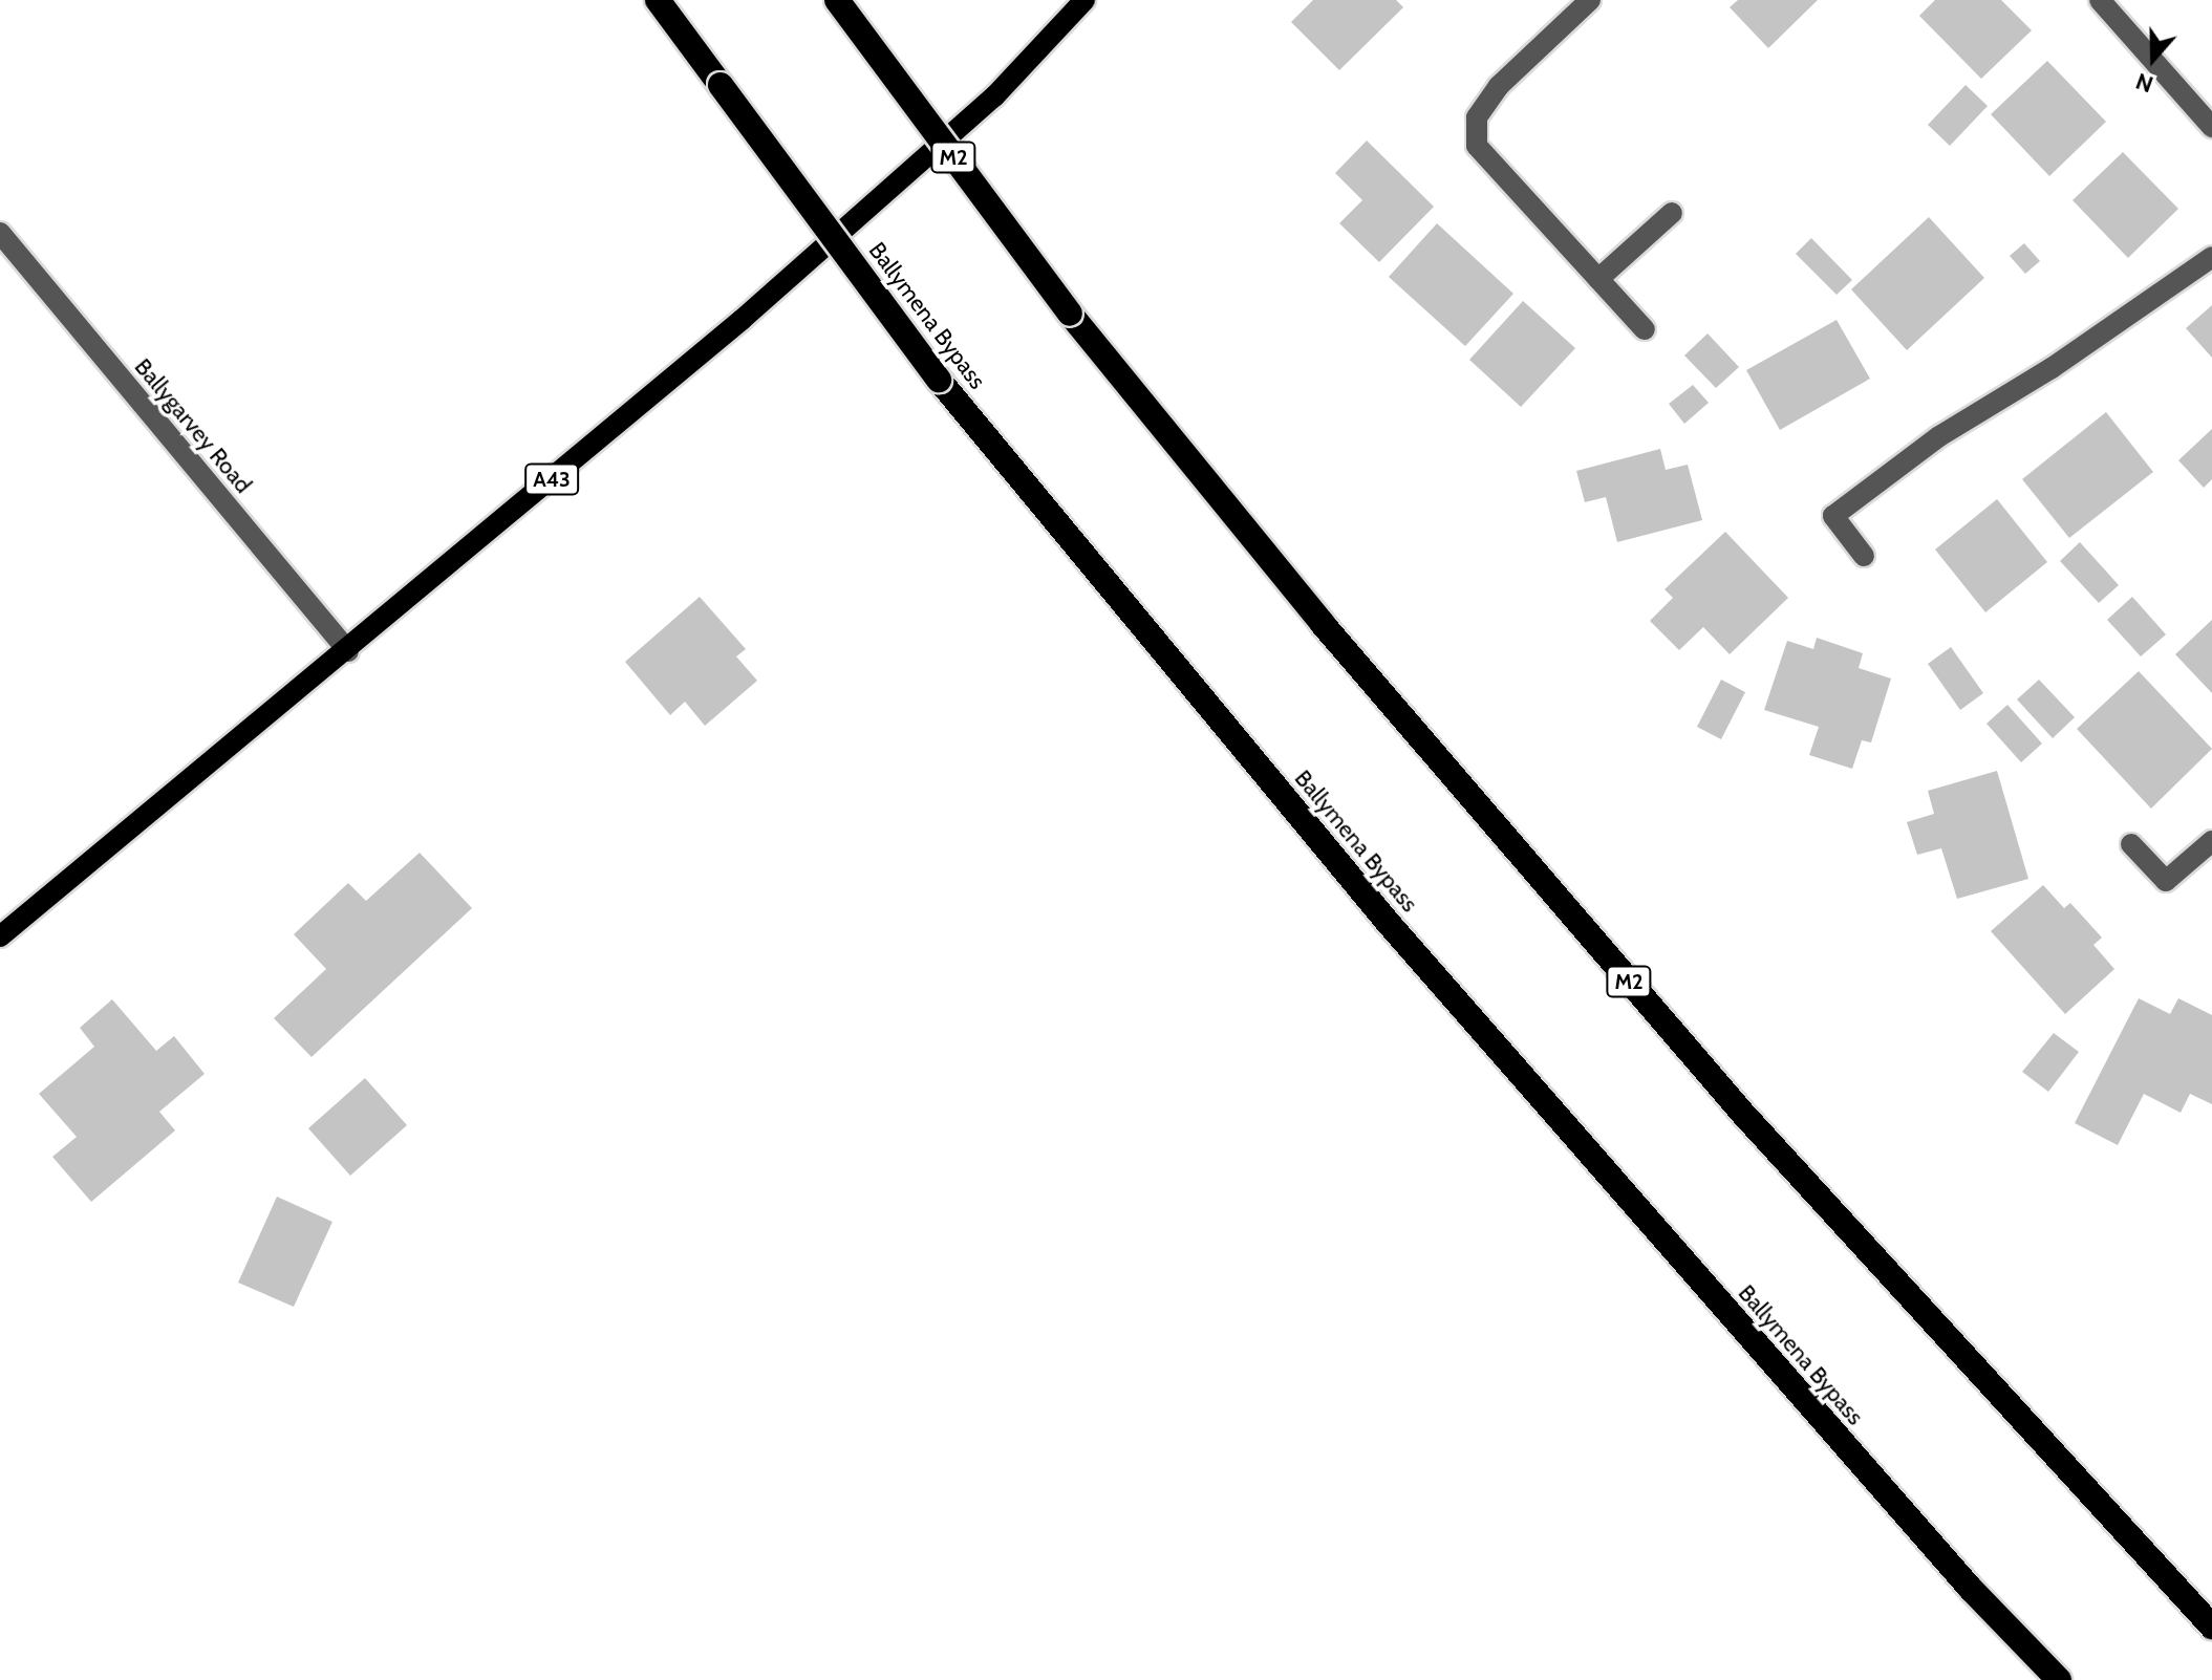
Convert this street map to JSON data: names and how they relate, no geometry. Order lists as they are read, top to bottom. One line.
{"streets":{"highway":["M2","Ballymena Bypass"],"main road":["A43"],"street":["Ballygarvey Road"]},"crossings":[["Ballygarvey Road","A43"]],"north":"bottom"}
